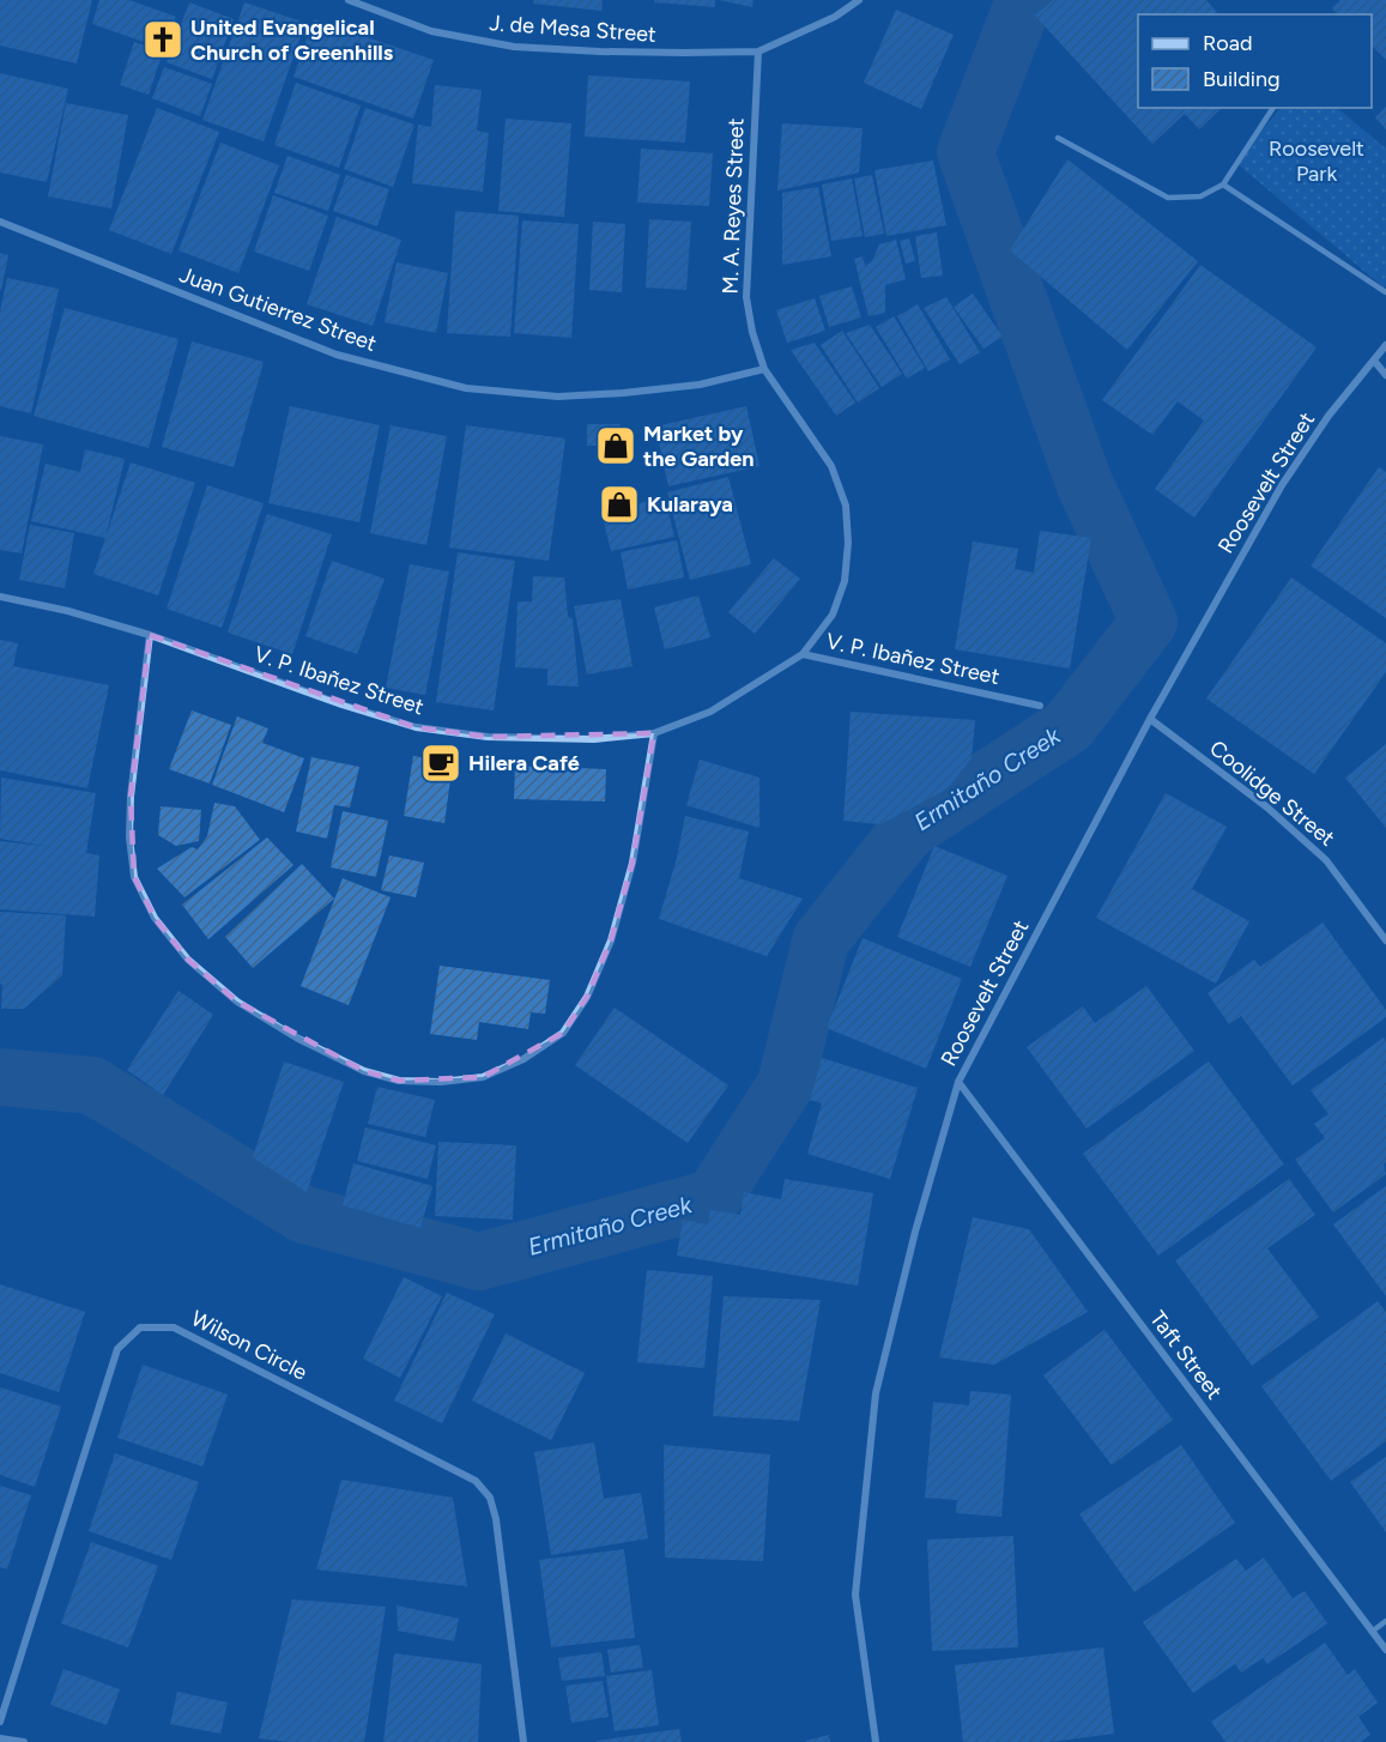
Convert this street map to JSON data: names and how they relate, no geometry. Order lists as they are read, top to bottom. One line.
{"streets":{"street":["J. de Mesa Street","M. A. Reyes Street","Juan Gutierrez Street","Roosevelt Street","V. P. Ibañez Street","Coolidge Street","Wilson Circle","Taft Street"]},"crossings":[["J. de Mesa Street","M. A. Reyes Street"],["M. A. Reyes Street","Juan Gutierrez Street"],["M. A. Reyes Street","V. P. Ibañez Street"],["Roosevelt Street","Coolidge Street"],["Roosevelt Street","Taft Street"]],"water":["Ermitaño Creek"],"parks":["Roosevelt Park"],"places":{"church":["United Evangelical Church of Greenhills"],"shop":["Market by the Garden","Kularaya"],"cafe":["Hilera Café"]},"legend":["Road","Building"]}
